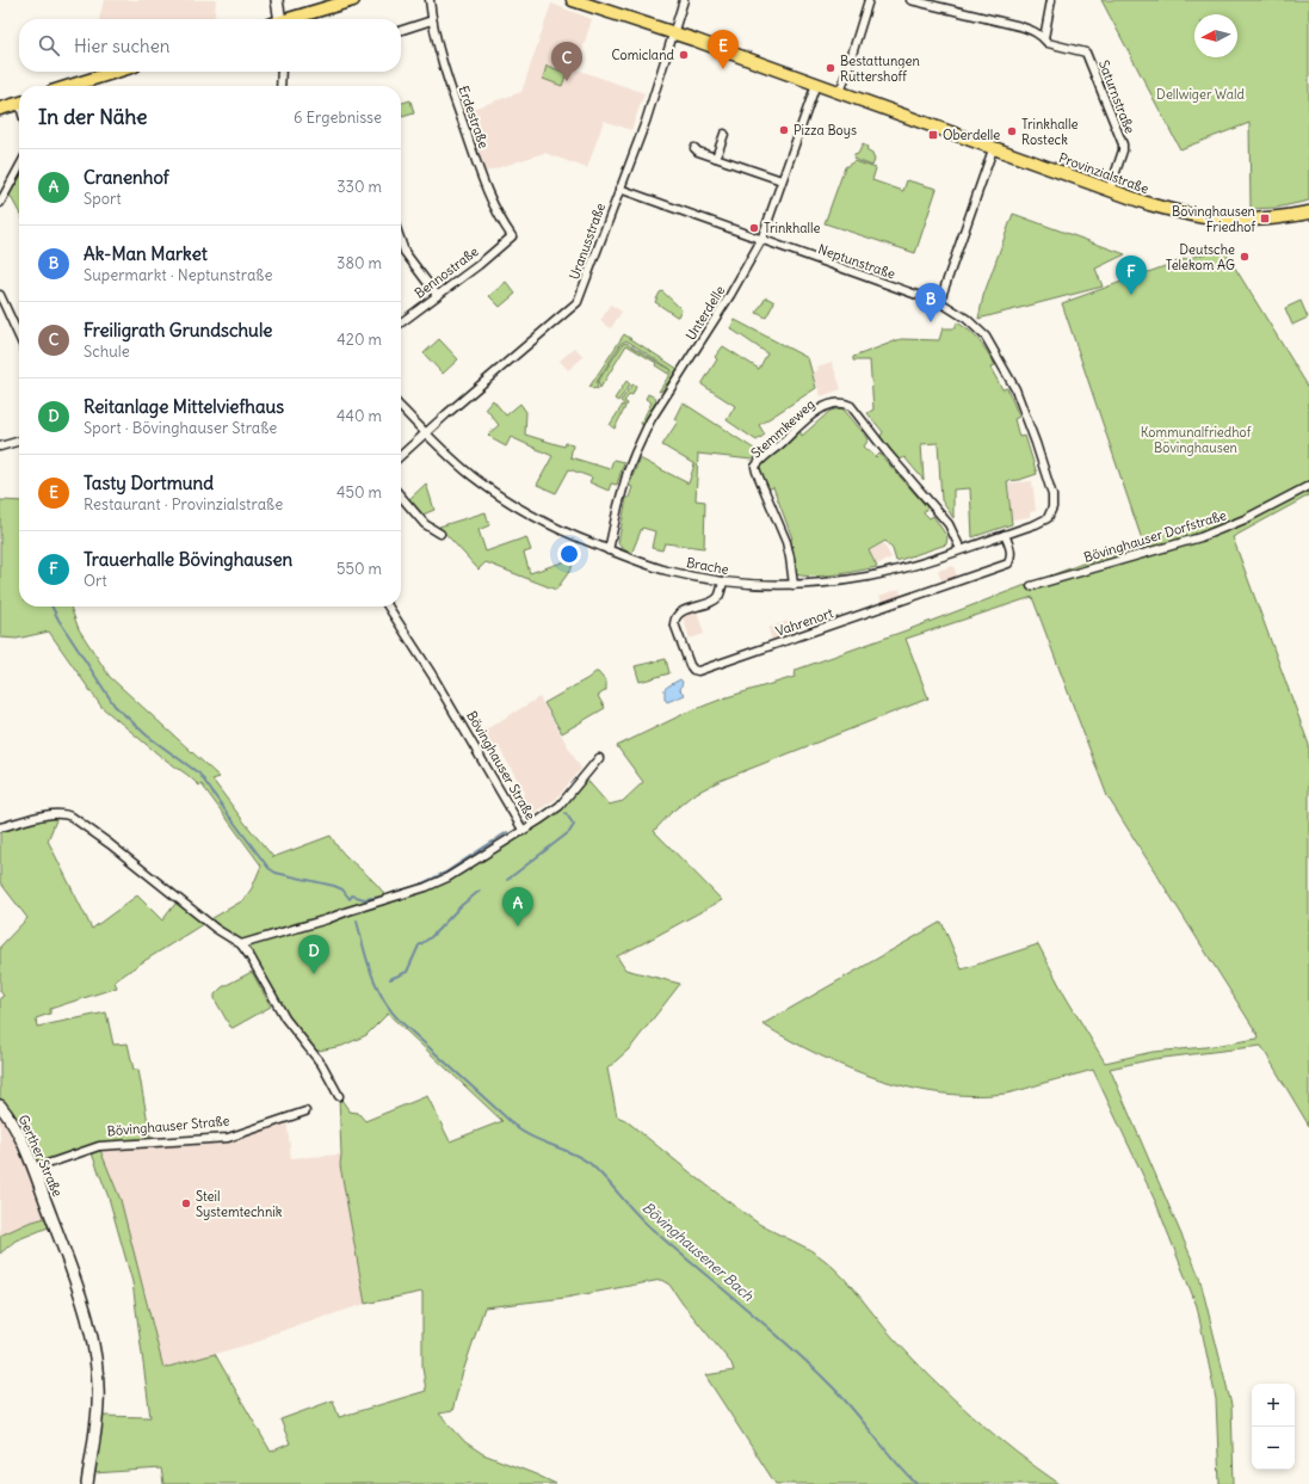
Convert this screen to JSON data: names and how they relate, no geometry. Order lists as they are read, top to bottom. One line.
{"streets":{"main road":["Provinzialstraße"],"street":["Saturnstraße","Erdestraße","Uranusstraße","Neptunstraße","Bennostraße","Unterdelle","Stemmkeweg","Bövinghauser Dorfstraße","Brache","Vahrenort","Bövinghauser Straße","Gerther Straße"]},"crossings":[["Saturnstraße","Provinzialstraße"],["Erdestraße","Bennostraße"],["Provinzialstraße","Uranusstraße"],["Provinzialstraße","Unterdelle"],["Uranusstraße","Neptunstraße"],["Uranusstraße","Brache"],["Neptunstraße","Unterdelle"],["Neptunstraße","Brache"],["Unterdelle","Brache"],["Stemmkeweg","Brache"],["Brache","Vahrenort"],["Bövinghauser Straße","Gerther Straße"]],"water":["Bövinghausener Bach"],"parks":["Dellwiger Wald","Kommunalfriedhof Bövinghausen"],"places":{"other":["Comicland","Bestattungen Rüttershoff","Pizza Boys","Trinkhalle Rosteck","Trinkhalle","Deutsche Telekom AG","Steil Systemtechnik"],"transit":["Oberdelle","Bövinghausen Friedhof"]},"north":"left","page":{"search":"Hier suchen","pins":["E","C","F","B","A","D"],"heading":["In der Nähe","6 Ergebnisse"],"list":[{"mark":"A","name":"Cranenhof","note":"Sport","value":"330 m"},{"mark":"B","name":"Ak-Man Market","note":"Supermarkt · Neptunstraße","value":"380 m"},{"mark":"C","name":"Freiligrath Grundschule","note":"Schule","value":"420 m"},{"mark":"D","name":"Reitanlage Mittelviefhaus","note":"Sport · Bövinghauser Straße","value":"440 m"},{"mark":"E","name":"Tasty Dortmund","note":"Restaurant · Provinzialstraße","value":"450 m"},{"mark":"F","name":"Trauerhalle Bövinghausen","note":"Ort","value":"550 m"}],"map_buttons":["+","−"]}}
